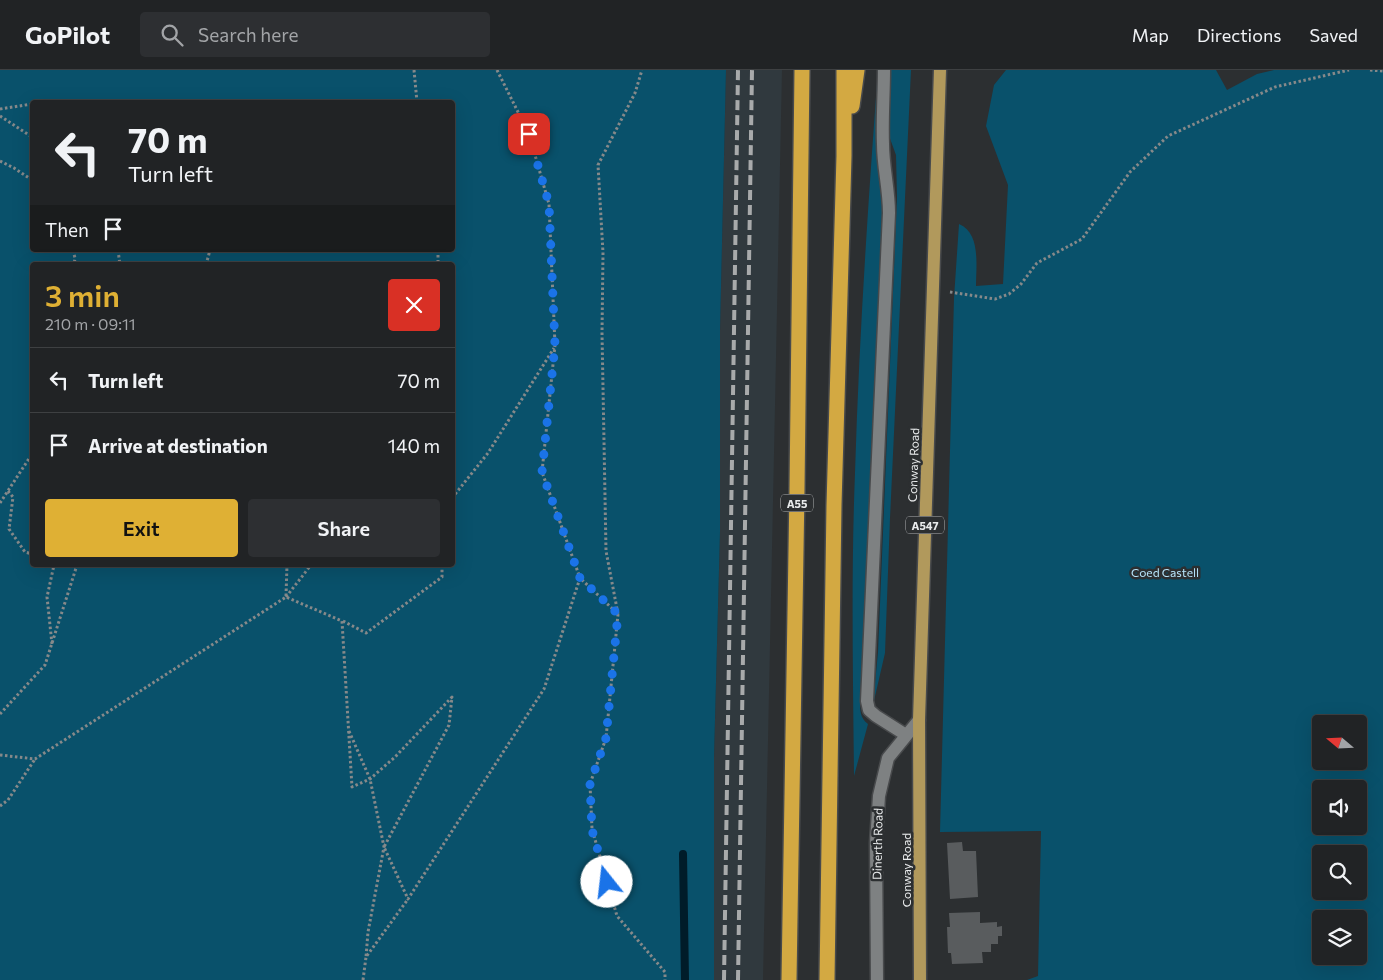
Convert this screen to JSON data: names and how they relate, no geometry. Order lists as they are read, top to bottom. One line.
{"streets":{"highway":["A55"],"main road":["Conway Road","A547"],"street":["Dinerth Road"]},"crossings":[["Conway Road","Dinerth Road"]],"parks":["Coed Castell"],"north":"left","page":{"header":"GoPilot","search":"Search here","nav":["Map","Directions","Saved"],"turn":["70 m","Turn left"],"then":"Then","heading":["3 min","210 m · 09:11"],"list":[{"name":"Turn left","value":"70 m"},{"name":"Arrive at destination","value":"140 m"}],"buttons":["Exit","Share"]}}
